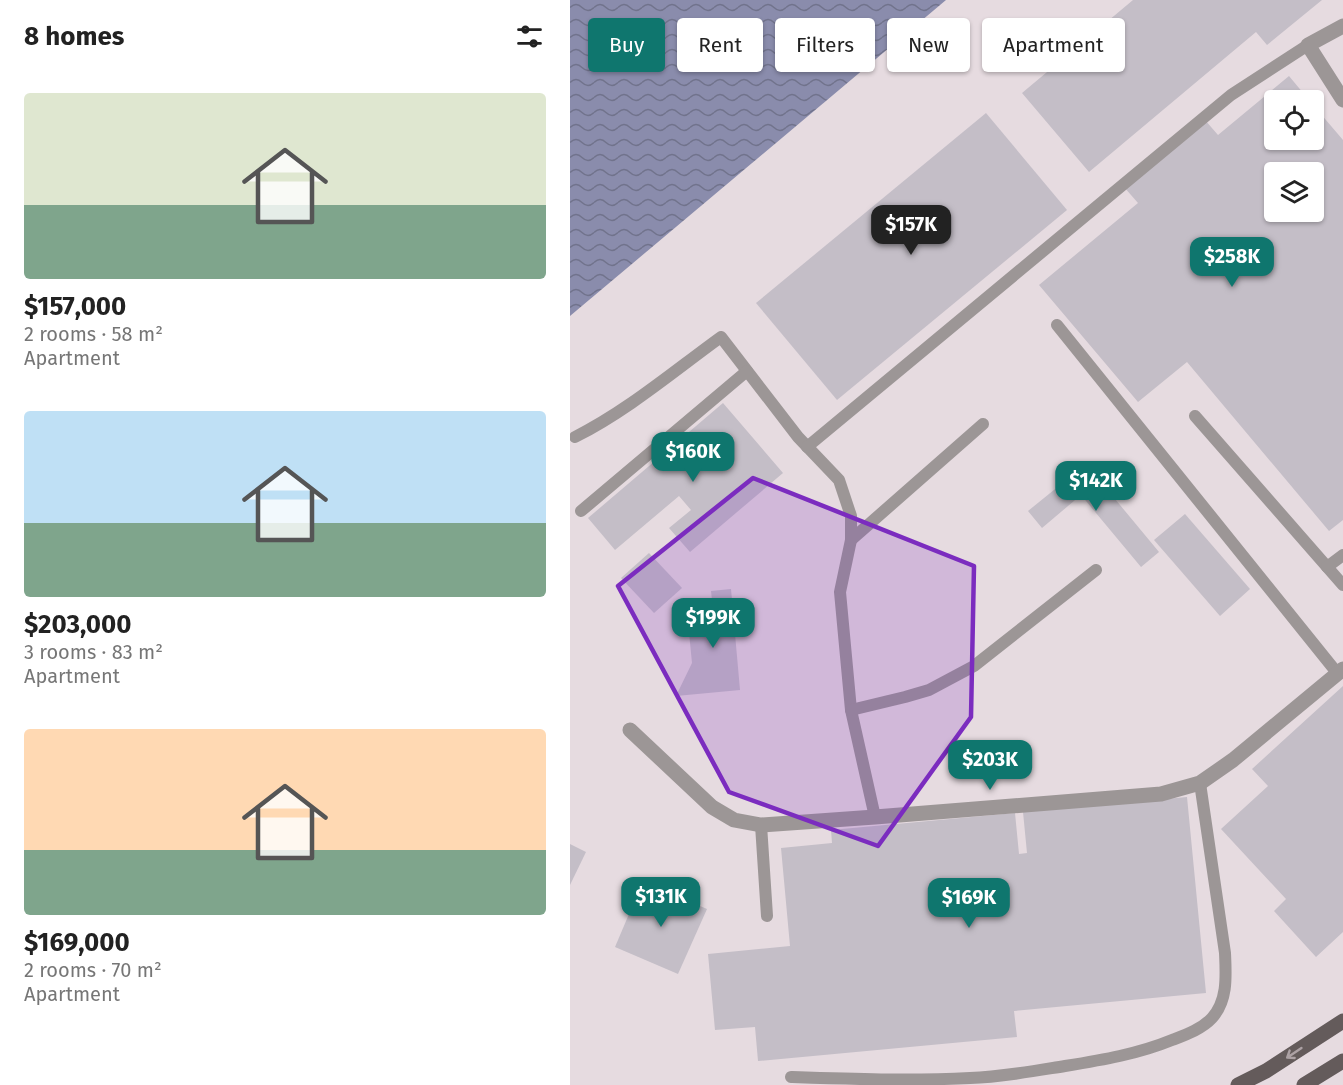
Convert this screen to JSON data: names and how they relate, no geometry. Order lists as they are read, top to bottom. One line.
{"page":{"heading":"8 homes","chip":["Buy","Rent","Filters","New","Apartment"],"list":[{"name":"$157,000","note":"2 rooms · 58 m² · Apartment"},{"name":"$203,000","note":"3 rooms · 83 m² · Apartment"},{"name":"$169,000","note":"2 rooms · 70 m² · Apartment"}],"price":["$157K","$258K","$160K","$142K","$199K","$203K","$131K","$169K"]}}
